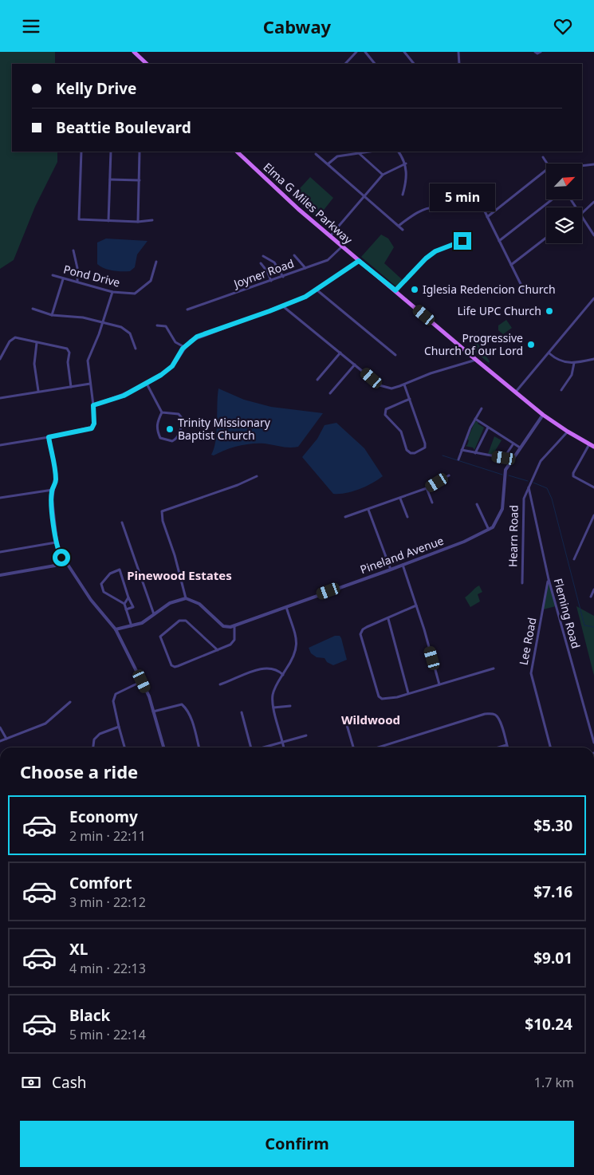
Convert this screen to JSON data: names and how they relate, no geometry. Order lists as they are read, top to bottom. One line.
{"streets":{"main road":["Elma G Miles Parkway"],"street":["Joyner Road","Pond Drive","Hearn Road","Pineland Avenue","Fleming Road","Lee Road"]},"crossings":[["Elma G Miles Parkway","Joyner Road"],["Elma G Miles Parkway","Hearn Road"],["Hearn Road","Fleming Road"],["Fleming Road","Lee Road"]],"districts":["Pinewood Estates","Wildwood"],"places":["Iglesia Redencion Church","Life UPC Church","Progressive Church of our Lord","Trinity Missionary Baptist Church"],"north":"top right","page":{"header":"Cabway","banner":["Kelly Drive","Beattie Boulevard"],"bubble":"5 min","heading":"Choose a ride","list":[{"name":"Economy","note":"2 min · 22:11","value":"$5.30"},{"name":"Comfort","note":"3 min · 22:12","value":"$7.16"},{"name":"XL","note":"4 min · 22:13","value":"$9.01"},{"name":"Black","note":"5 min · 22:14","value":"$10.24"}],"pay":["Cash","1.7 km"],"buttons":"Confirm"}}
